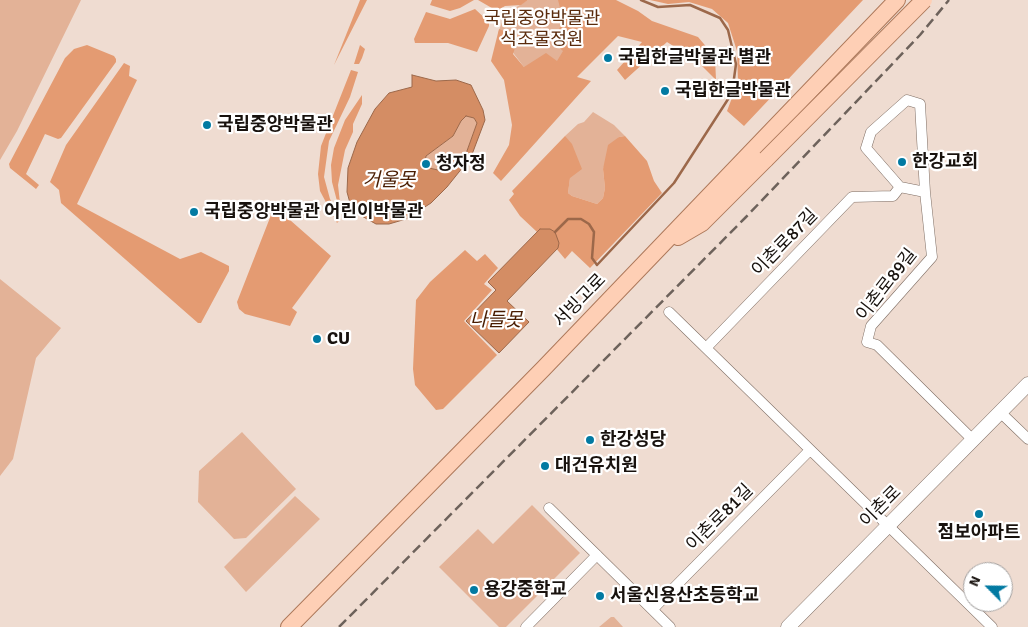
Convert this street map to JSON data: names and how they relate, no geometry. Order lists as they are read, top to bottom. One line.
{"streets":{"main road":["서빙고로"],"street":["이촌로87길","이촌로89길","이촌로","이촌로81길"]},"crossings":[["이촌로87길","이촌로89길"],["이촌로89길","이촌로"]],"water":["거울못","나들못"],"parks":["국립중앙박물관 석조물정원"],"places":["국립한글박물관 별관","국립한글박물관","국립중앙박물관","한강교회","청자정","국립중앙박물관 어린이박물관","CU","한강성당","대건유치원","점보아파트","용강중학교","서울신용산초등학교"],"north":"top left"}
